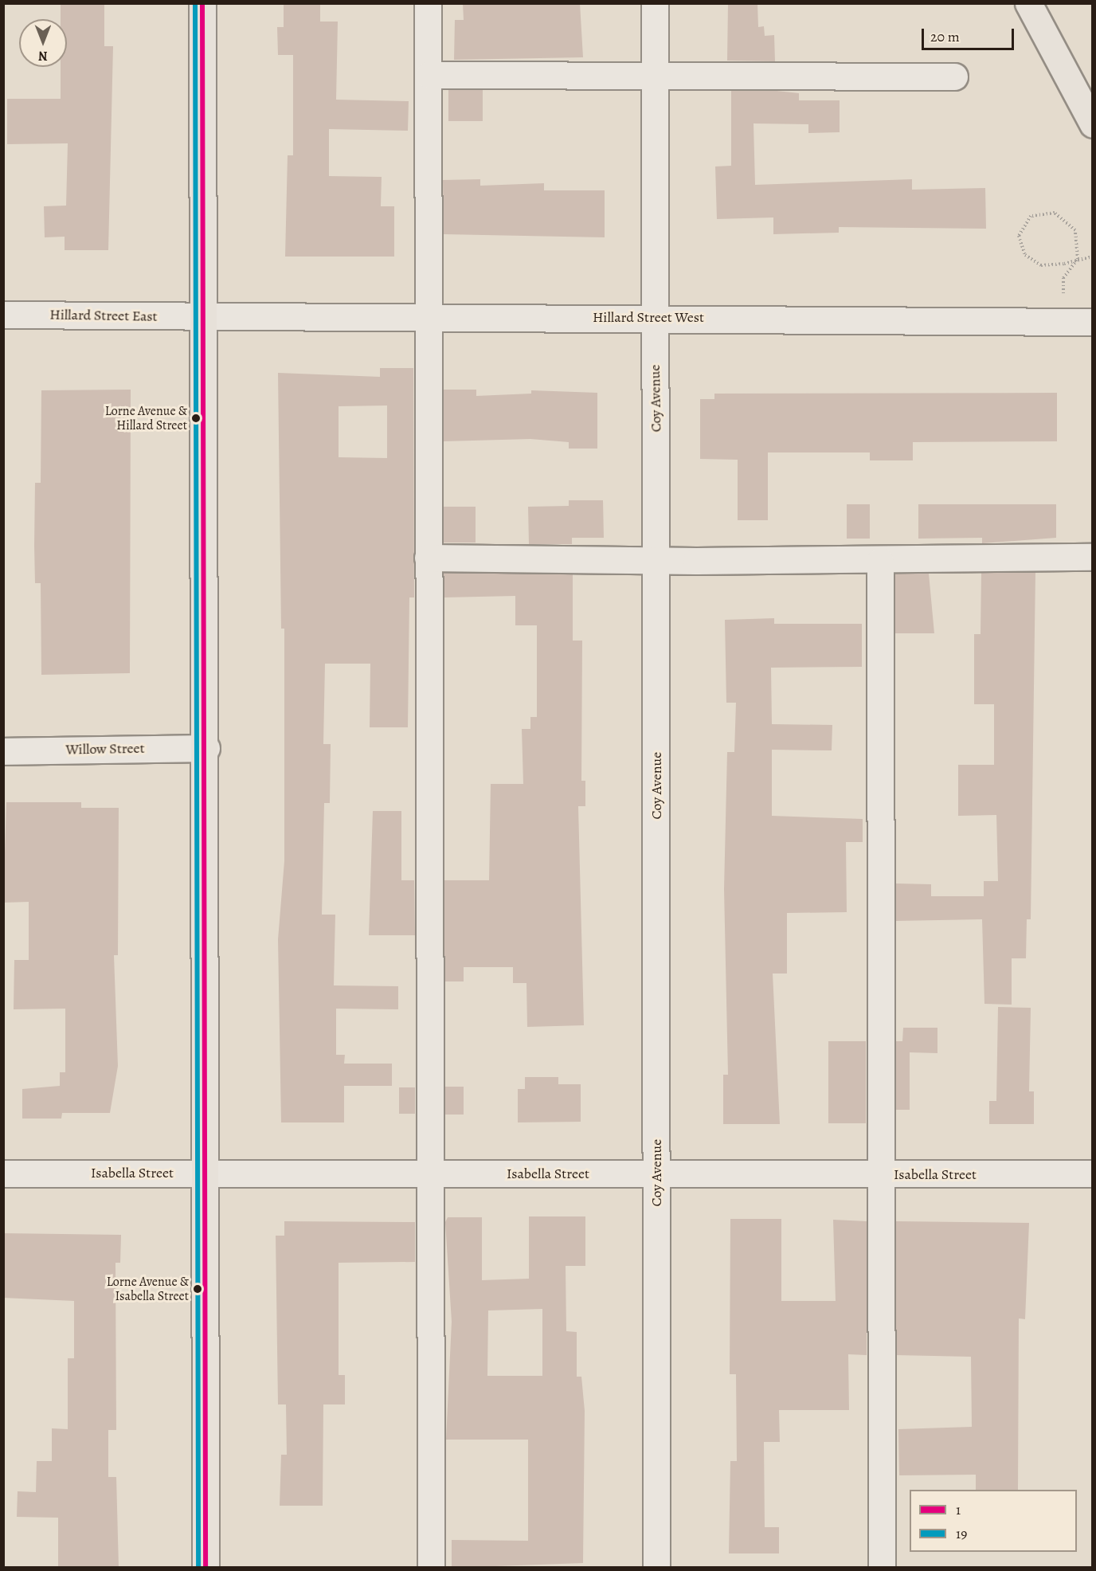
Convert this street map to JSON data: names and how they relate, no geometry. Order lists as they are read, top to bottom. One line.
{"streets":{"street":["Hillard Street East","Hillard Street West","Coy Avenue","Willow Street","Isabella Street"]},"crossings":[["Hillard Street East","Hillard Street West"],["Hillard Street West","Coy Avenue"],["Coy Avenue","Isabella Street"]],"places":["Lorne Avenue & Hillard Street","Lorne Avenue & Isabella Street"],"lines":["transit line 1","transit line 19"],"legend":["1","19"],"scale_bar":"20 m","north":"bottom"}
